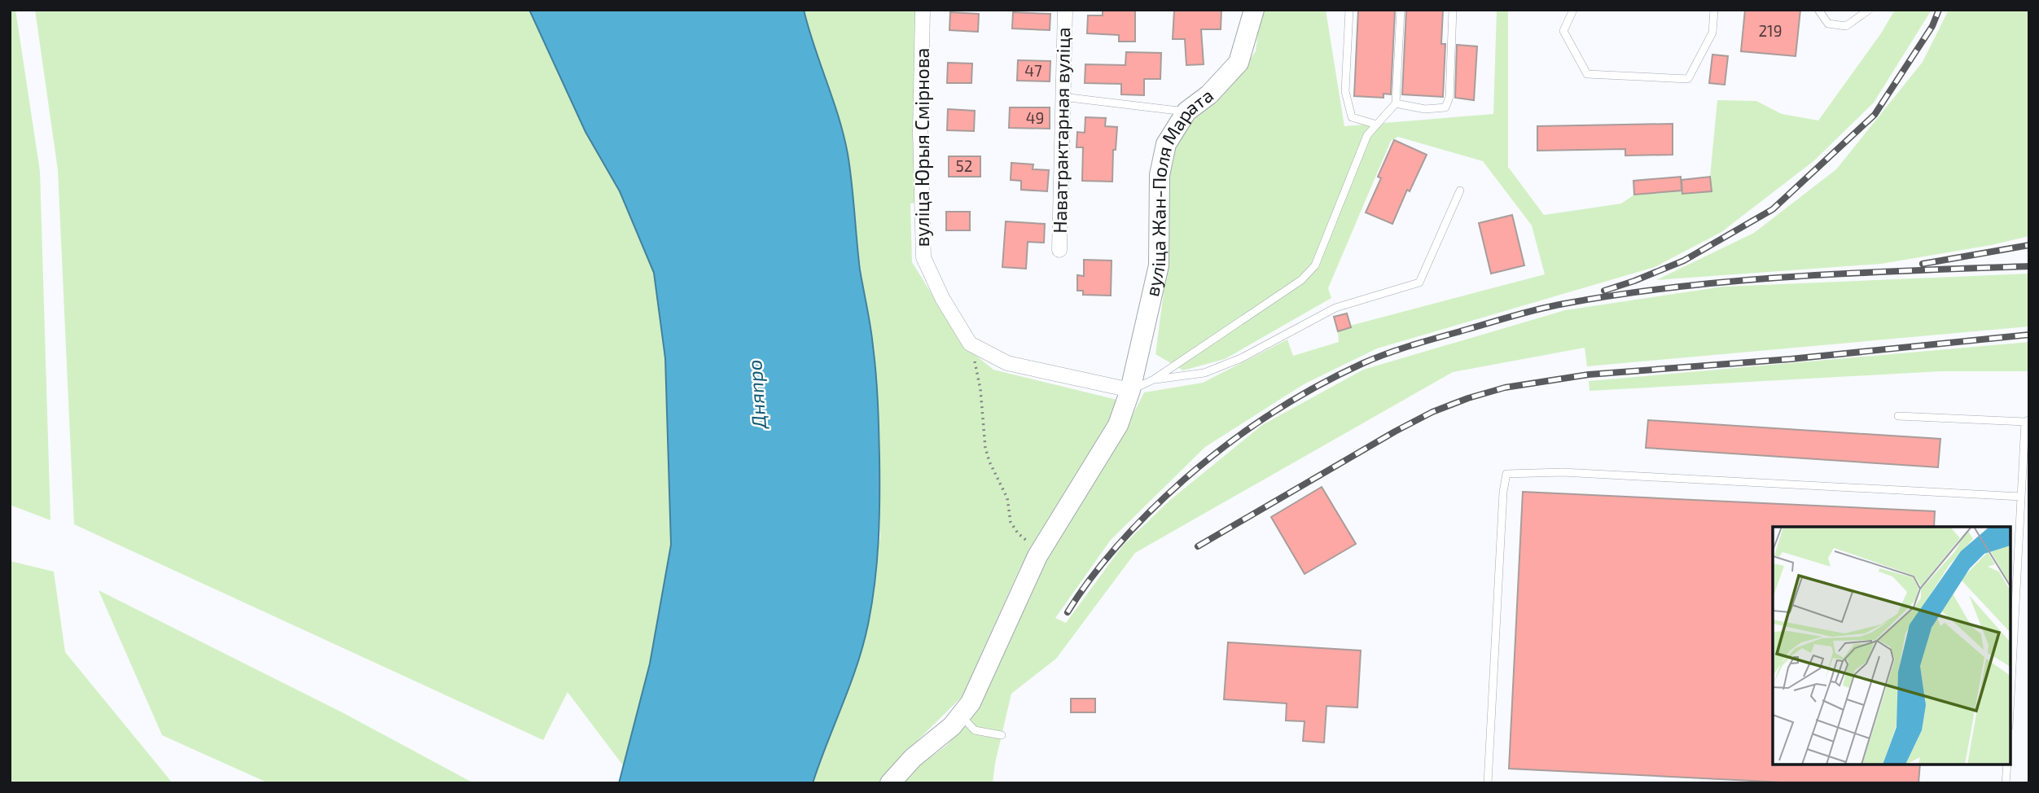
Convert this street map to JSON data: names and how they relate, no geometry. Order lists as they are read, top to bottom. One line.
{"streets":{"street":["Наватрактарная вуліца","вуліца Юрыя Смірнова","вуліца Жан-Поля Марата"]},"water":["Дняпро"],"house_numbers":["219","47","49","52"]}
